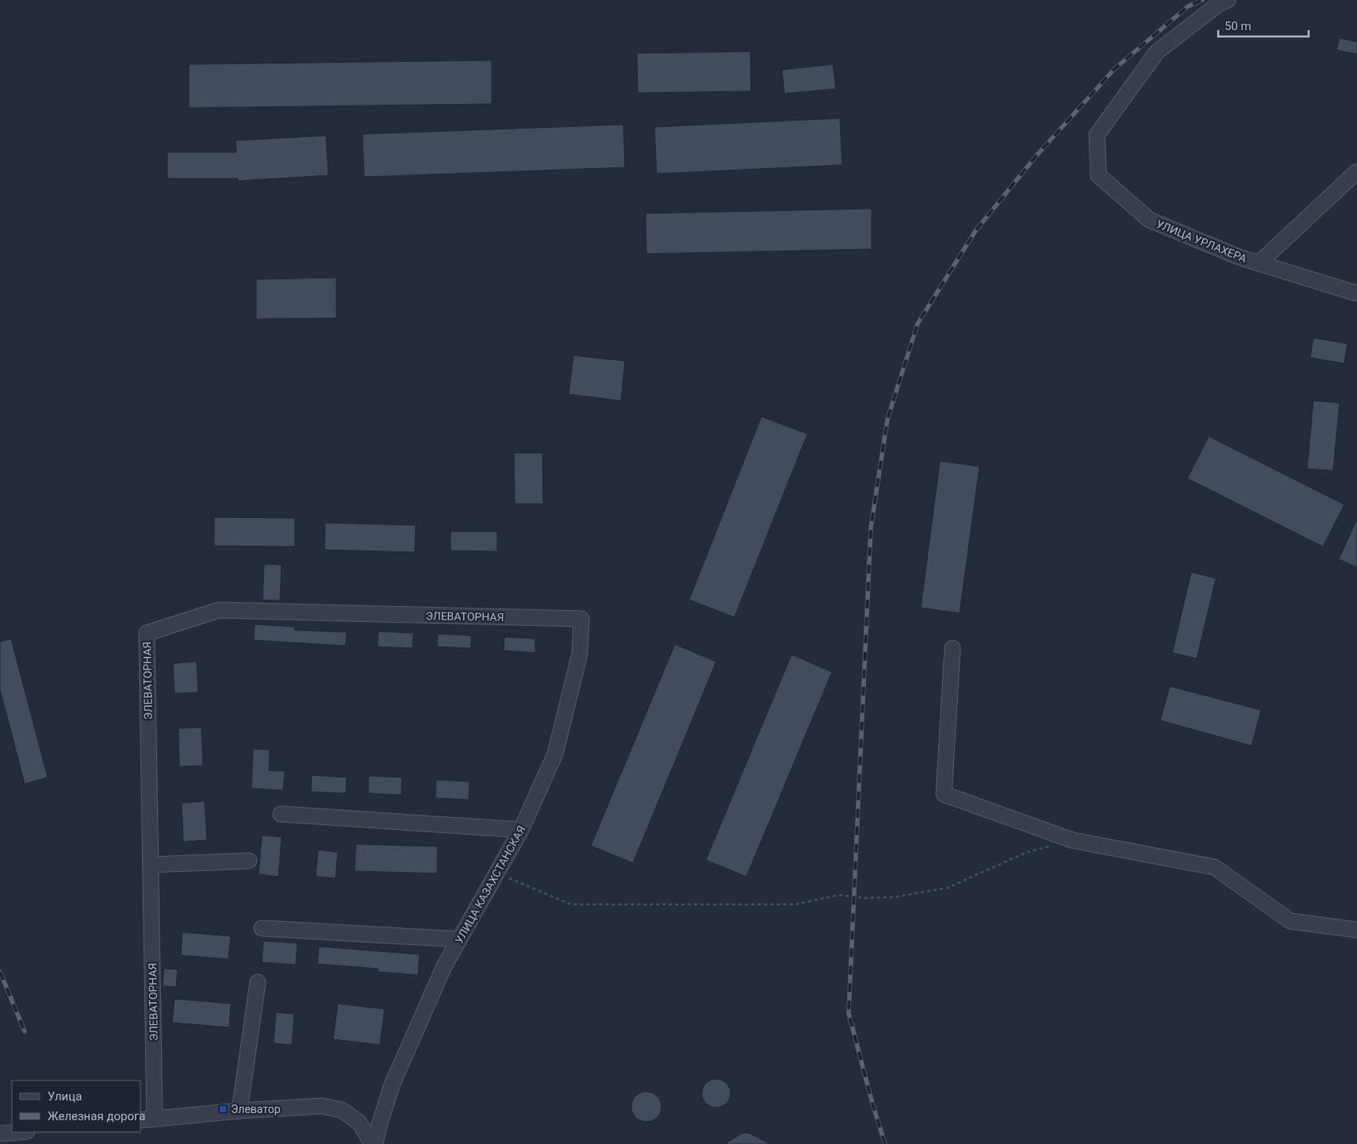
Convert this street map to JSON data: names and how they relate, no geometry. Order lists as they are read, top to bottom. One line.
{"streets":{"street":["УЛИЦА УРЛАХЕРА","ЭЛЕВАТОРНАЯ","УЛИЦА КАЗАХСТАНСКАЯ"]},"crossings":[["ЭЛЕВАТОРНАЯ","УЛИЦА КАЗАХСТАНСКАЯ"]],"places":{"transit":["Элеватор"]},"legend":["Улица","Железная дорога"],"scale_bar":"50 m"}
